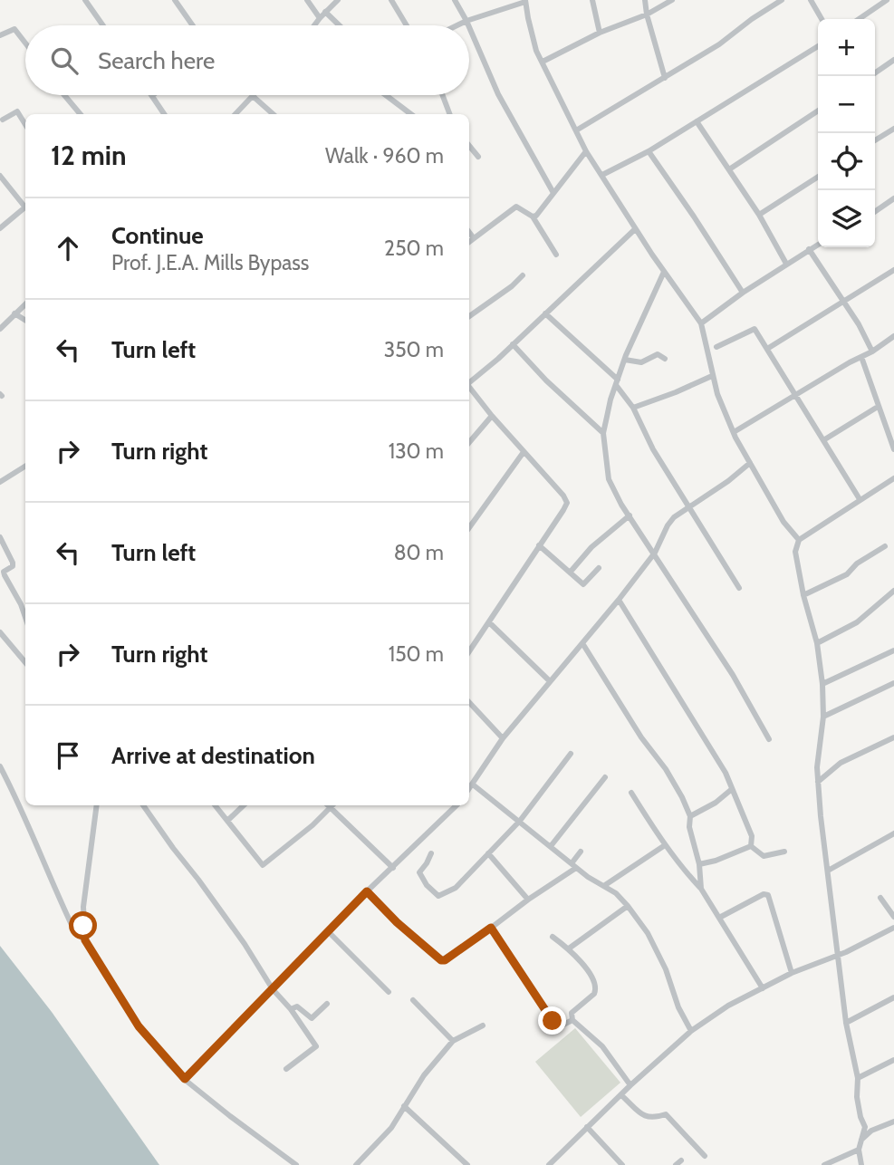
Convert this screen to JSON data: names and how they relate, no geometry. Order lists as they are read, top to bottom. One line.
{"page":{"map_buttons":["+","−"],"search":"Search here","heading":["12 min","Walk · 960 m"],"list":[["Continue","Prof. J.E.A. Mills Bypass","250 m"],["Turn left","350 m"],["Turn right","130 m"],["Turn left","80 m"],["Turn right","150 m"],"Arrive at destination"]}}
